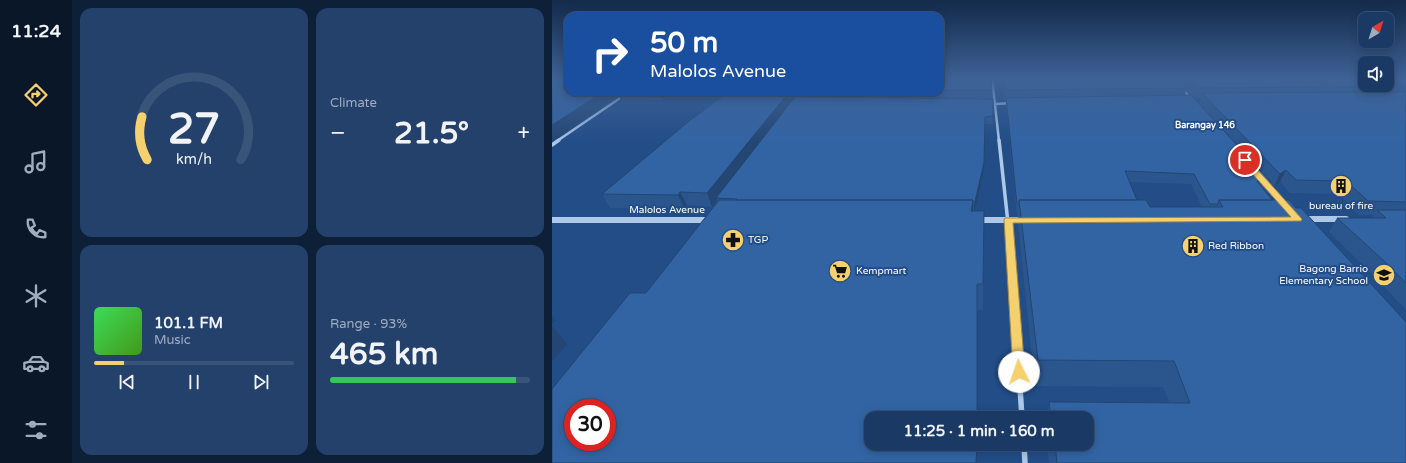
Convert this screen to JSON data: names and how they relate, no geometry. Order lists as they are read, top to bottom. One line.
{"streets":{"street":["Malolos Avenue"]},"districts":["Barangay 146"],"places":{"building":["bureau of fire","Red Ribbon"],"pharmacy":["TGP"],"supermarket":["Kempmart"],"school or university":["Bagong Barrio Elementary School"]},"north":"top right","page":{"tabs":"11:24","tile":["Climate",["Range · 93%","465 km"]],"turn":["50 m","Malolos Avenue"],"heat":["−","21.5°","+"],"song":["101.1 FM","Music"],"limit":"30","trip":"11:25 · 1 min · 160 m","gauge":["27","km/h"]}}
